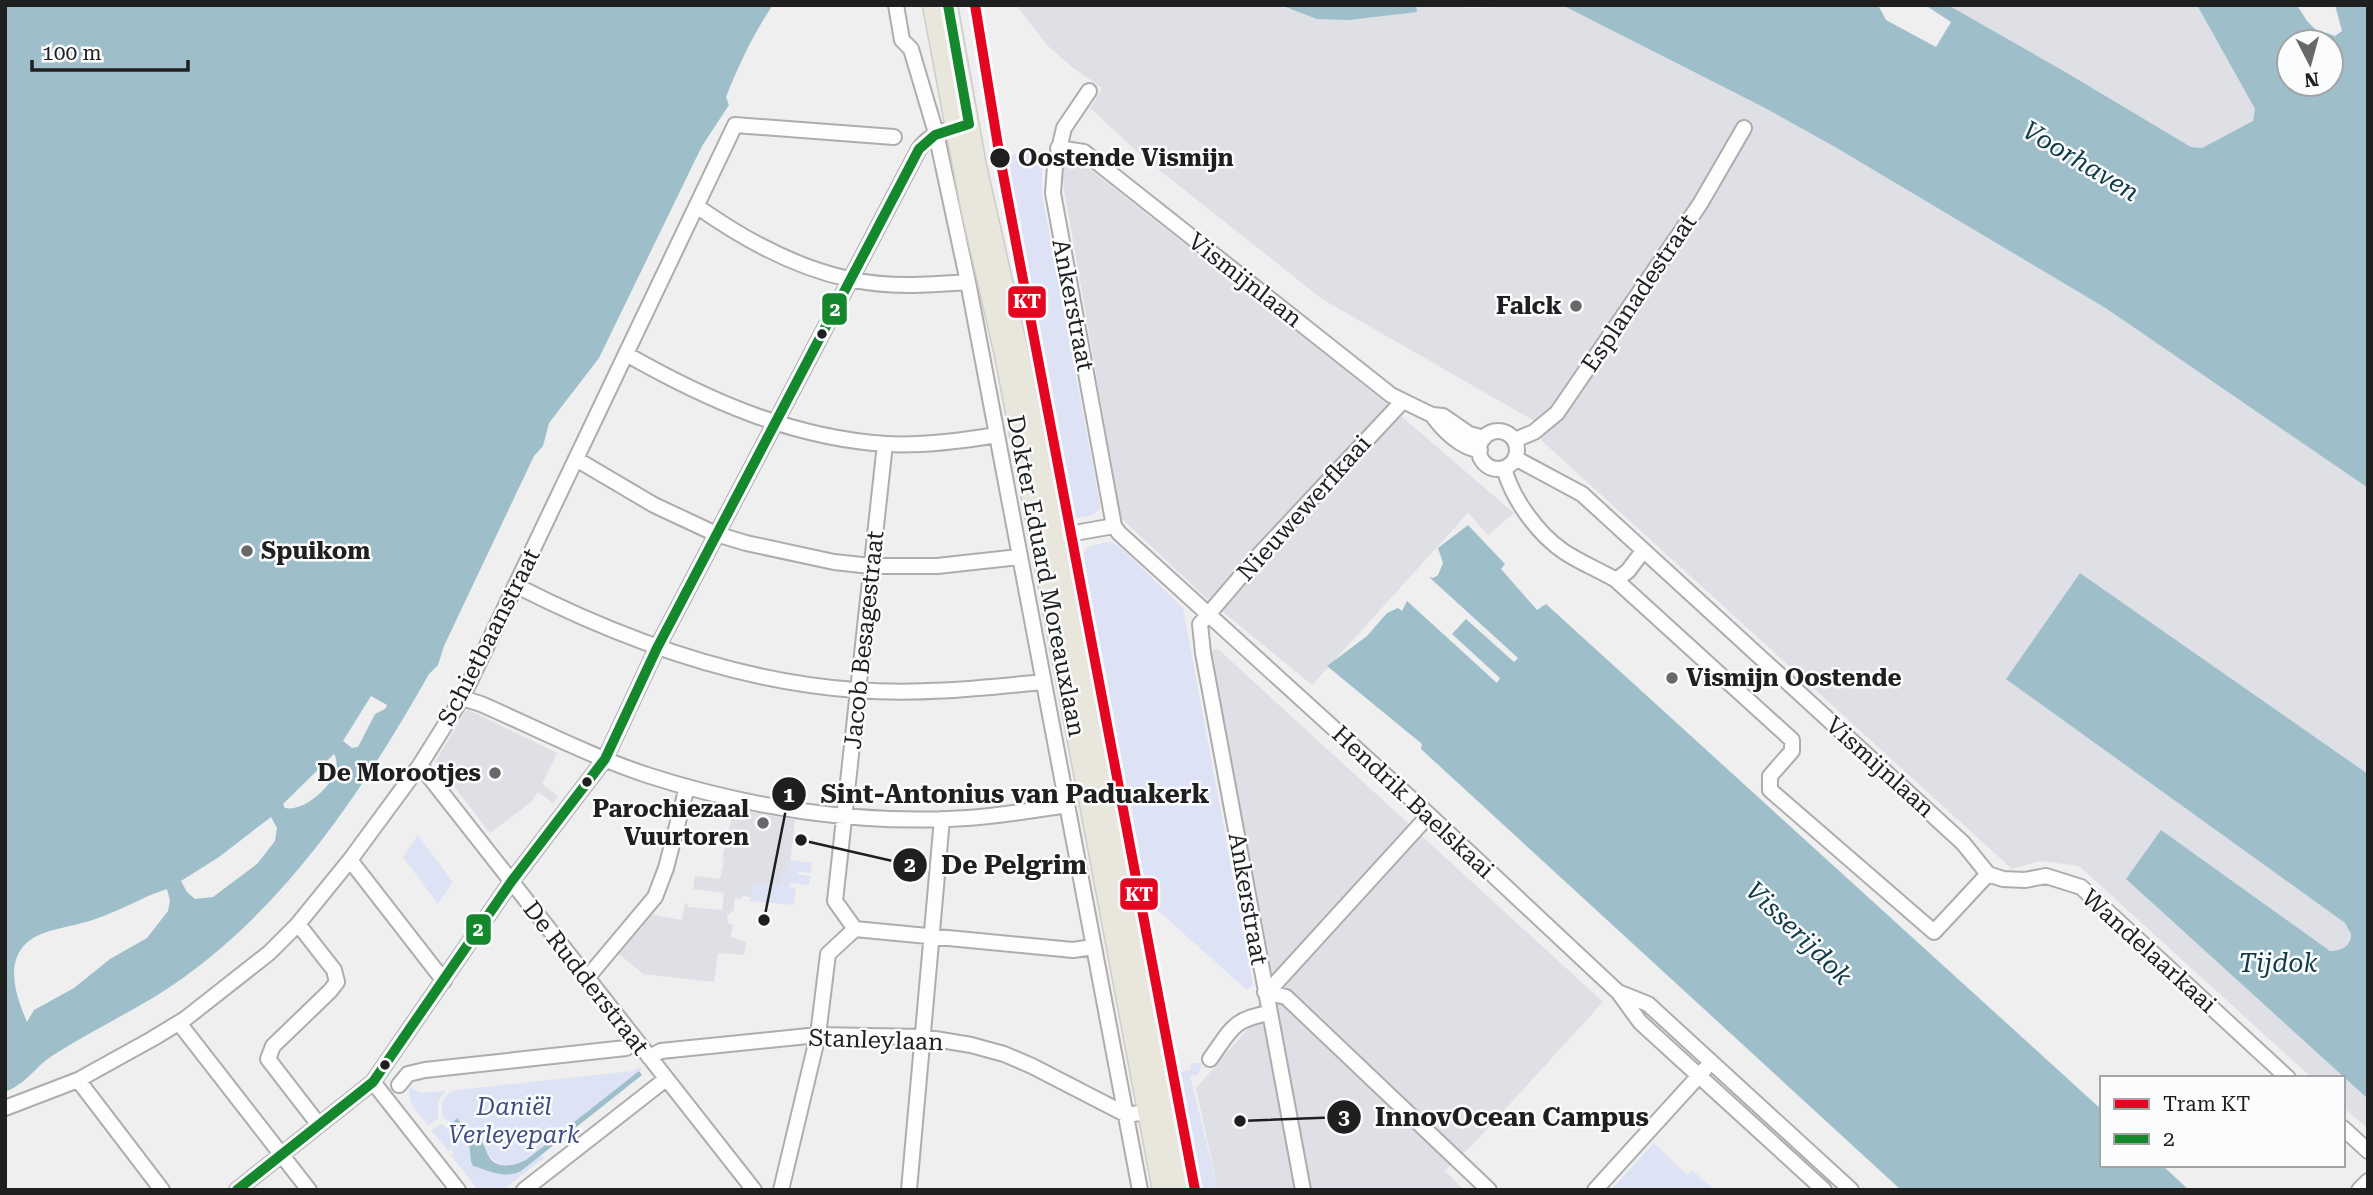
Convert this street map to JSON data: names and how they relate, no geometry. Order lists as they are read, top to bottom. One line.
{"streets":{"main road":["Dokter Eduard Moreauxlaan"],"street":["Vismijnlaan","Esplanadestraat","Ankerstraat","Nieuwewerfkaai","Schietbaanstraat","Jacob Besagestraat","Hendrik Baelskaai","Wandelaarkaai","De Rudderstraat","Stanleylaan"]},"crossings":[["Vismijnlaan","Esplanadestraat"],["Vismijnlaan","Ankerstraat"],["Vismijnlaan","Nieuwewerfkaai"],["Vismijnlaan","Wandelaarkaai"],["Ankerstraat","Nieuwewerfkaai"],["Ankerstraat","Hendrik Baelskaai"],["Nieuwewerfkaai","Hendrik Baelskaai"],["Dokter Eduard Moreauxlaan","Stanleylaan"],["Schietbaanstraat","De Rudderstraat"],["De Rudderstraat","Stanleylaan"]],"water":["Voorhaven","Visserijdok","Tijdok"],"parks":["Daniël Verleyepark"],"places":["Oostende Vismijn","Falck","Spuikom","Vismijn Oostende","De Morootjes","Parochiezaal Vuurtoren","De Pelgrim","Sint-Antonius van Paduakerk","InnovOcean Campus"],"lines":["tram line KT","transit line 2"],"legend":["Tram KT","2"],"scale_bar":"100 m","north":"bottom"}
